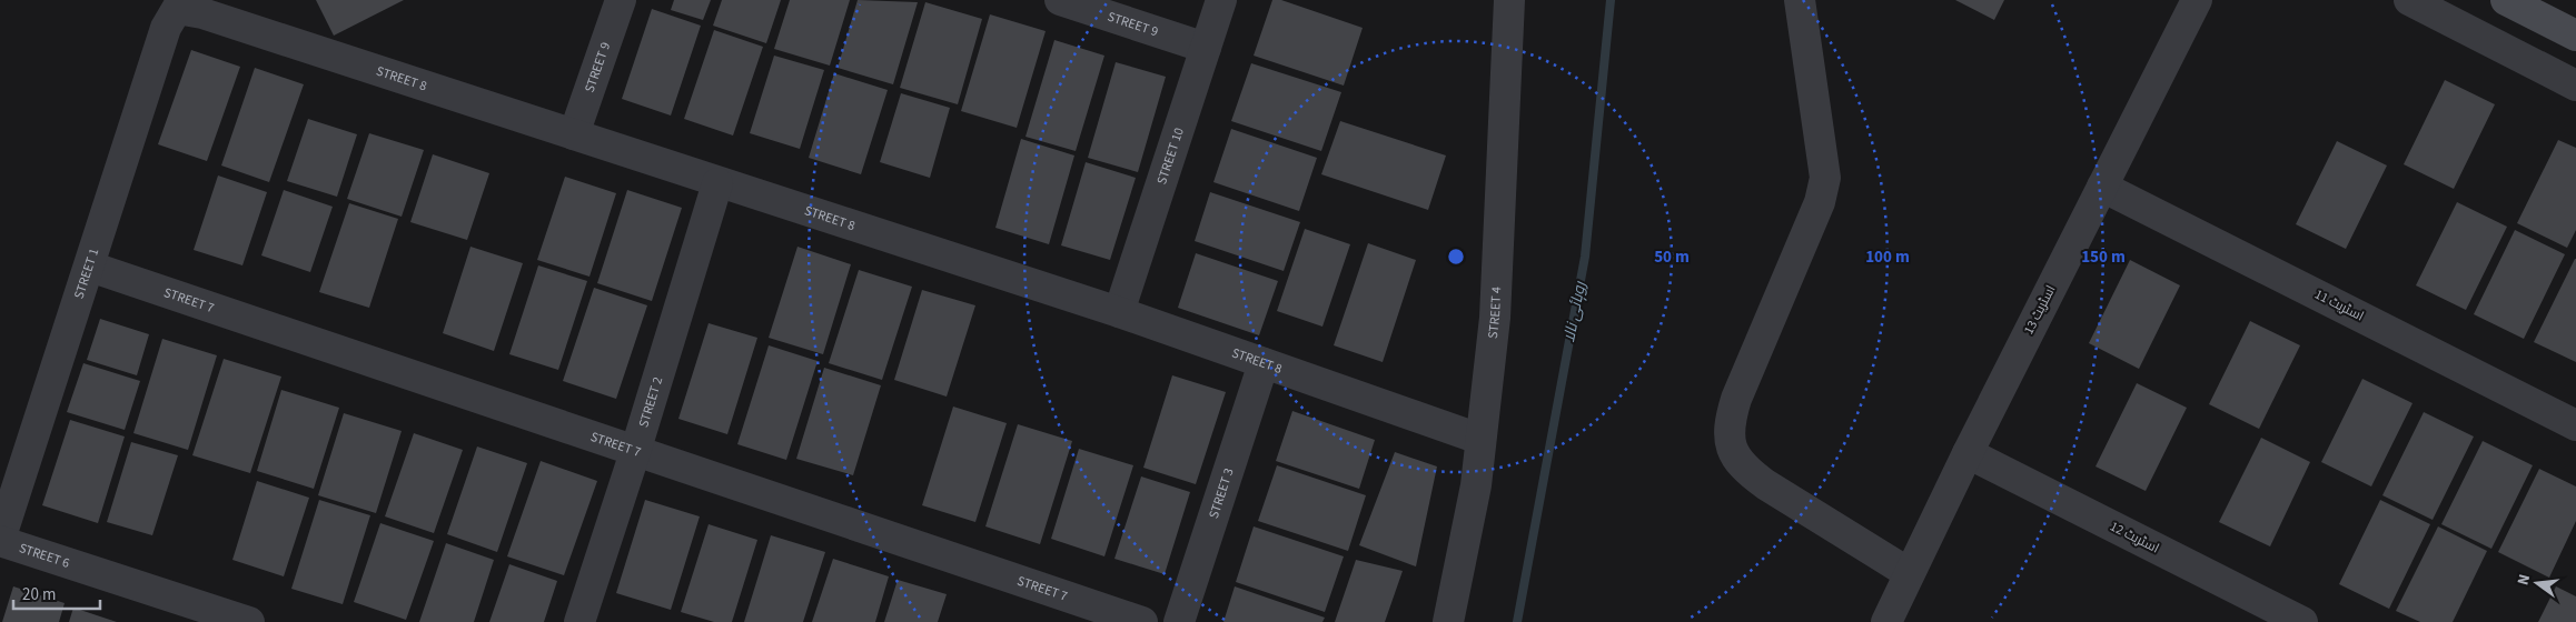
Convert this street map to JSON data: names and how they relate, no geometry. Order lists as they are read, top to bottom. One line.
{"streets":{"street":["STREET 9","STREET 8","STREET 10","STREET 1","STREET 7","اسٹریٹ 11","اسٹریٹ 13","STREET 4","STREET 2","STREET 3","اسٹریٹ 12","STREET 6"]},"crossings":[["STREET 9","STREET 8"],["STREET 9","STREET 10"],["STREET 8","STREET 10"],["STREET 8","STREET 1"],["STREET 8","STREET 4"],["STREET 8","STREET 2"],["STREET 8","STREET 3"],["STREET 1","STREET 7"],["STREET 1","STREET 6"],["STREET 7","STREET 2"],["اسٹریٹ 11","اسٹریٹ 13"],["اسٹریٹ 13","اسٹریٹ 12"]],"water":["روہائی نالا"],"scale_bar":"20 m","north":"left","rings":["50 m","100 m","150 m"]}
